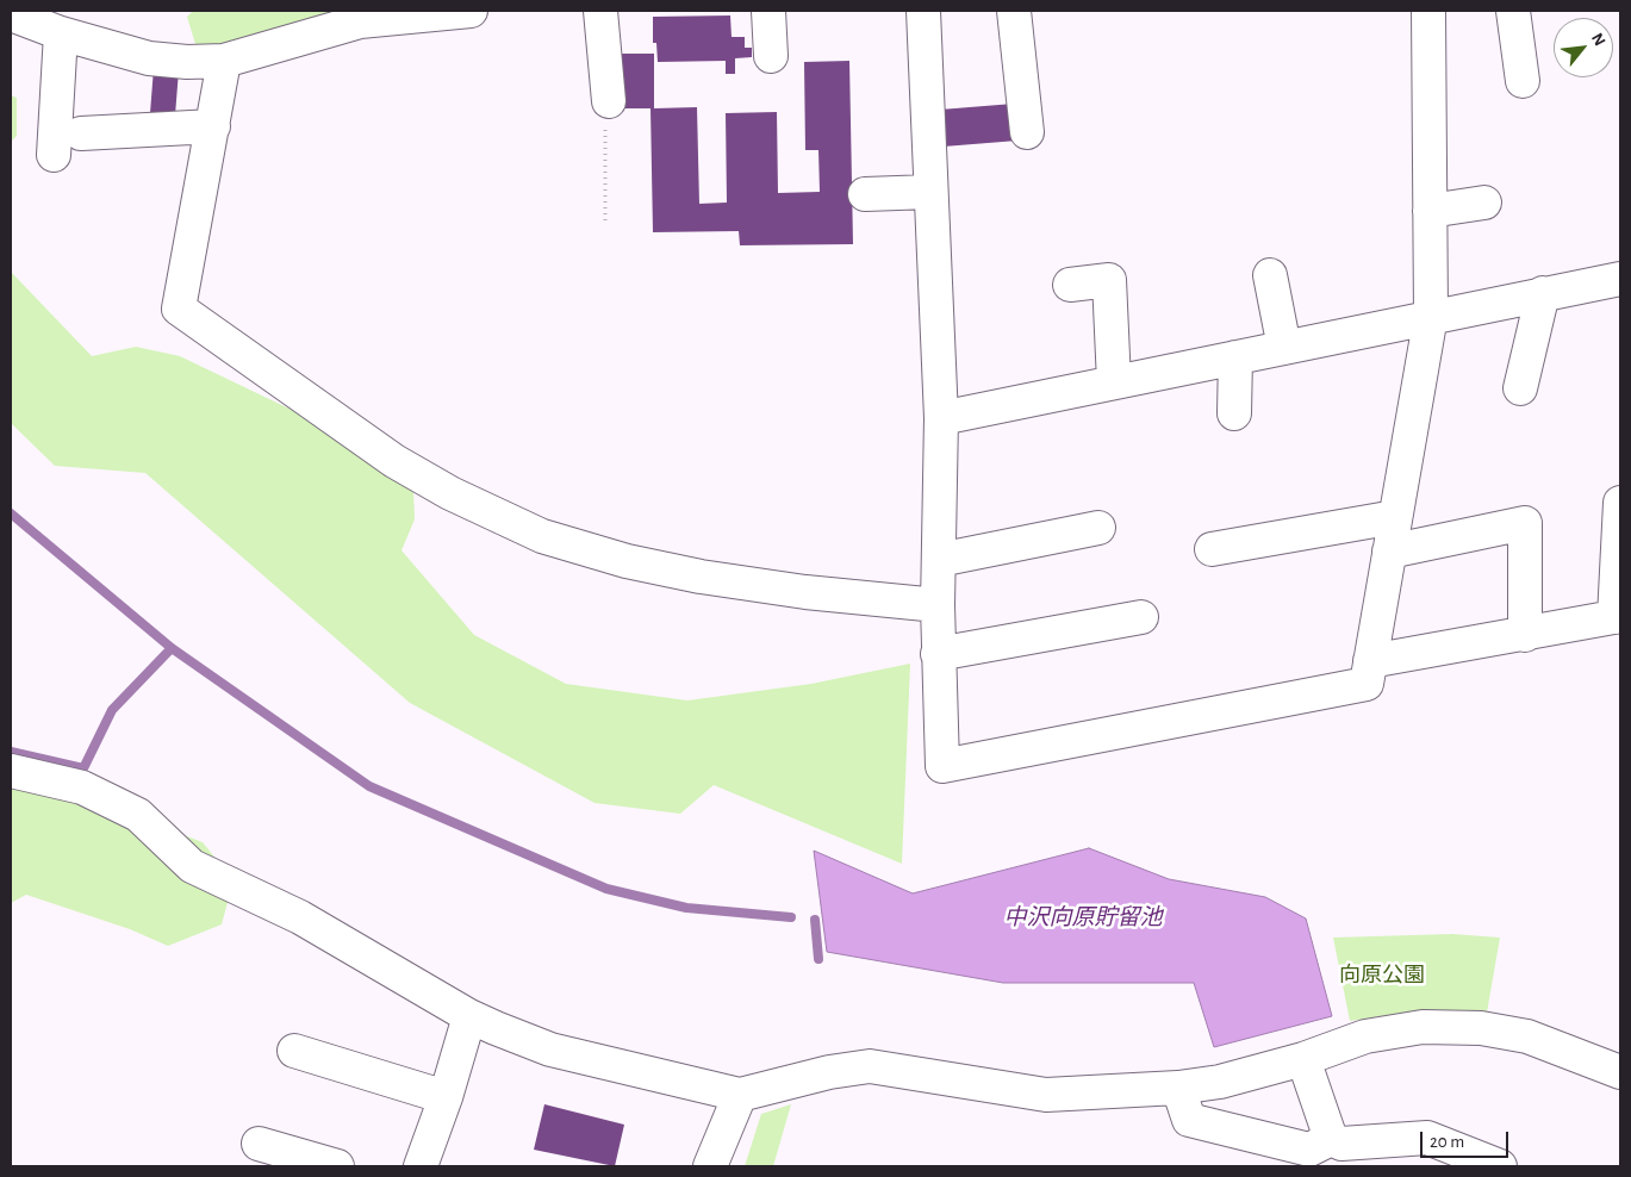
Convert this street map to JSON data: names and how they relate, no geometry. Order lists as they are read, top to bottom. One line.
{"water":["中沢向原貯留池"],"parks":["向原公園"],"scale_bar":"20 m","north":"top right"}
